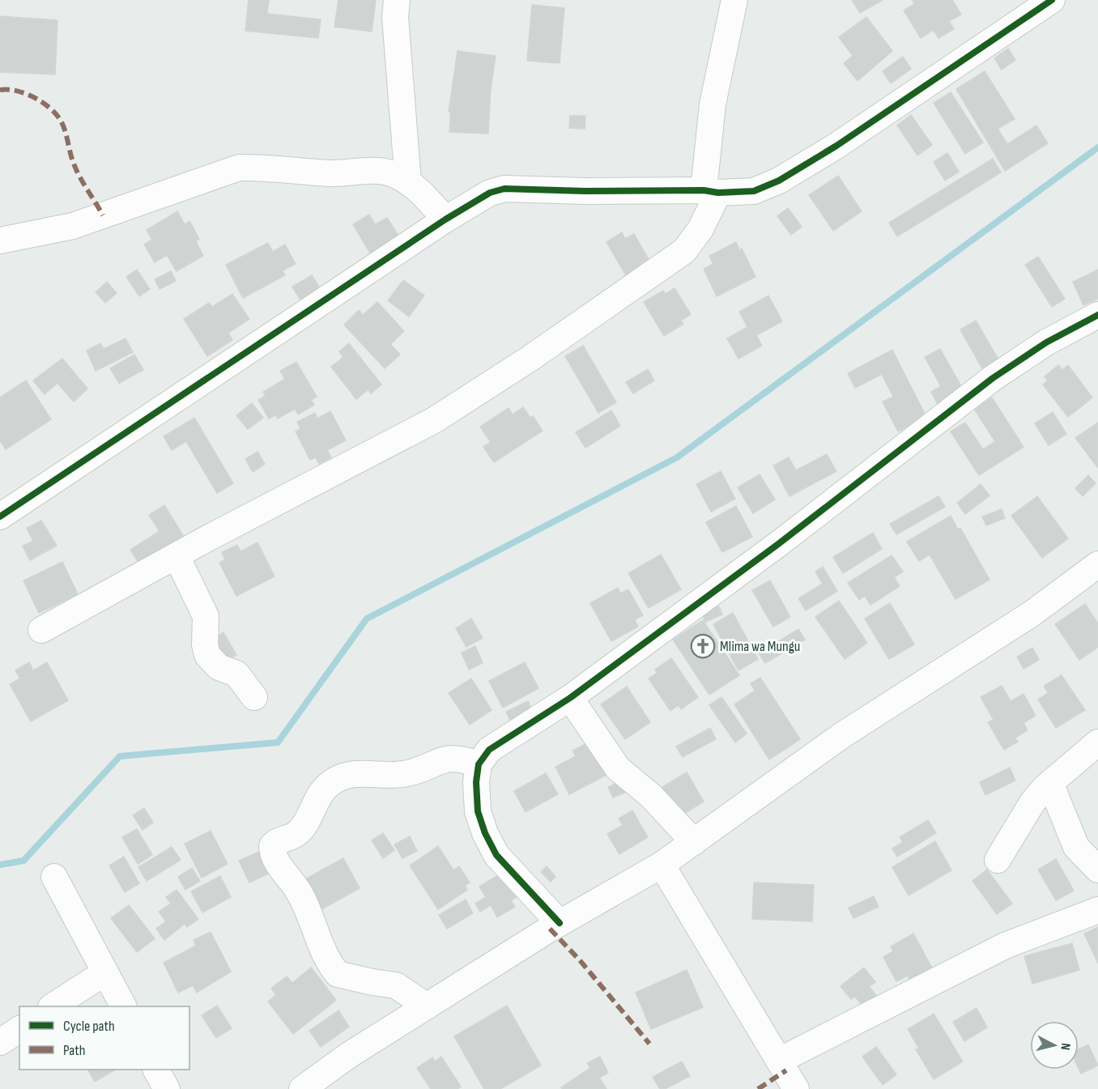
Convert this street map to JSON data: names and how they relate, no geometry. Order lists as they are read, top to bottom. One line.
{"places":{"church":["Mlima wa Mungu"]},"legend":["Cycle path","Path"],"north":"right"}
